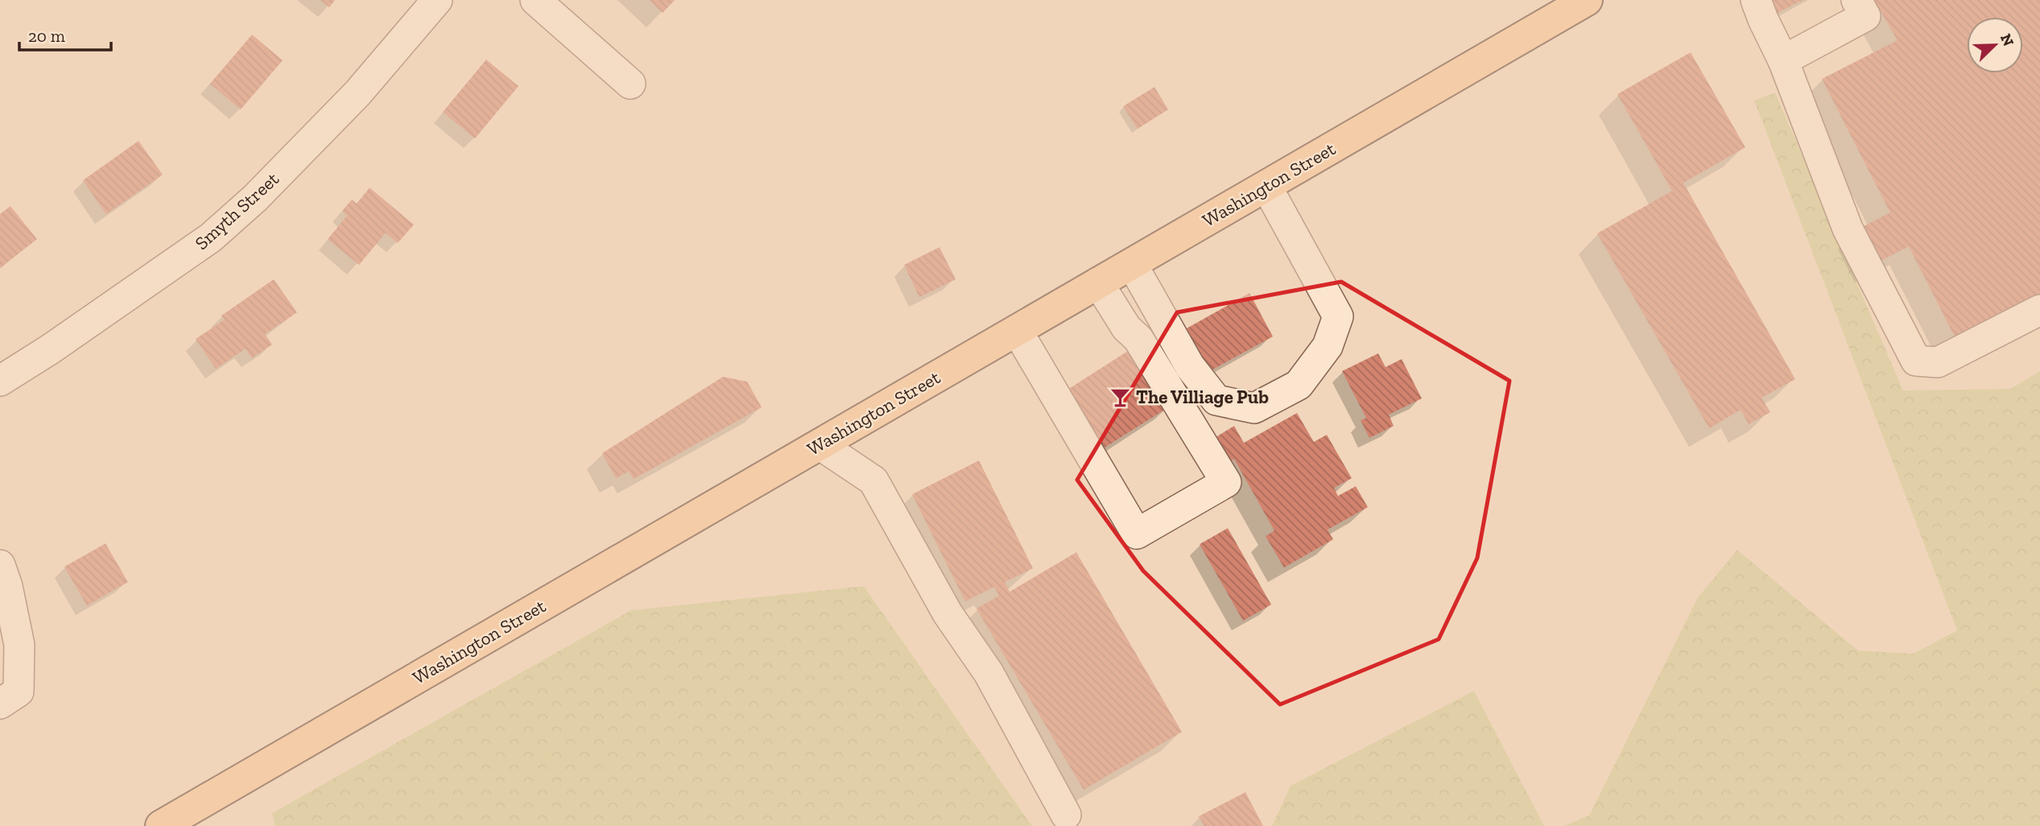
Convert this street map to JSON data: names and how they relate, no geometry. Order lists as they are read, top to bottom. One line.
{"streets":{"main road":["Washington Street"],"street":["Smyth Street"]},"places":{"bar":["The Villiage Pub"]},"scale_bar":"20 m","north":"top right"}
